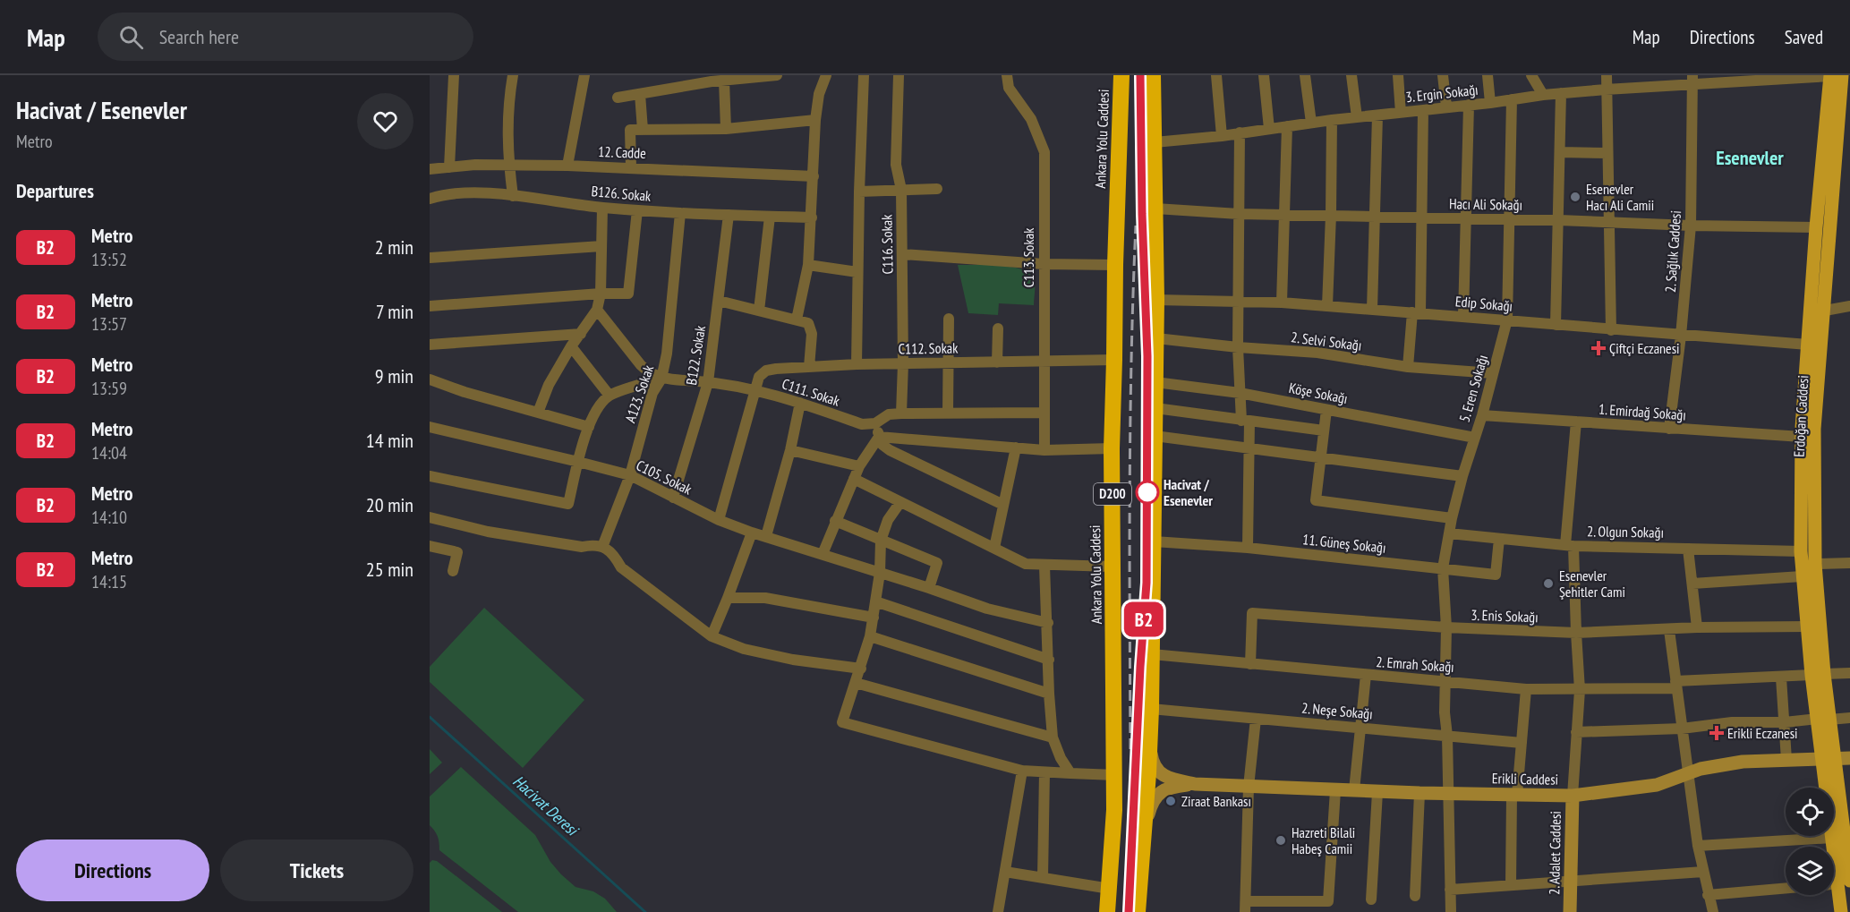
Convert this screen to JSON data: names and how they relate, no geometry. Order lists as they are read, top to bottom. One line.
{"streets":{"highway":["Ankara Yolu Caddesi","D200"],"main road":["Erdoğan Caddesi","Erikli Caddesi","2. Adalet Caddesi"],"street":["3. Ergin Sokağı","12. Cadde","B126. Sokak","Hacı Ali Sokağı","C116. Sokak","2. Sağlık Caddesi","C113. Sokak","Edip Sokağı","2. Selvi Sokağı","C112. Sokak","B122. Sokak","5. Eren Sokağı","C111. Sokak","Köşe Sokağı","A123. Sokak","1. Emirdağ Sokağı","C105. Sokak","2. Olgun Sokağı","11. Güneş Sokağı","3. Enis Sokağı","2. Emrah Sokağı","2. Neşe Sokağı"]},"crossings":[["3. Ergin Sokağı","2. Sağlık Caddesi"],["3. Ergin Sokağı","5. Eren Sokağı"],["3. Ergin Sokağı","Erdoğan Caddesi"],["Ankara Yolu Caddesi","C112. Sokak"],["B126. Sokak","B122. Sokak"],["B126. Sokak","A123. Sokak"],["Hacı Ali Sokağı","2. Sağlık Caddesi"],["Hacı Ali Sokağı","5. Eren Sokağı"],["Hacı Ali Sokağı","Erdoğan Caddesi"],["C116. Sokak","C112. Sokak"],["C116. Sokak","C111. Sokak"],["2. Sağlık Caddesi","Edip Sokağı"],["2. Sağlık Caddesi","1. Emirdağ Sokağı"],["C113. Sokak","C112. Sokak"],["C113. Sokak","C111. Sokak"],["Edip Sokağı","5. Eren Sokağı"],["Edip Sokağı","Erdoğan Caddesi"],["2. Selvi Sokağı","5. Eren Sokağı"],["C112. Sokak","C111. Sokak"],["B122. Sokak","C111. Sokak"],["B122. Sokak","C105. Sokak"],["5. Eren Sokağı","Köşe Sokağı"],["5. Eren Sokağı","1. Emirdağ Sokağı"],["5. Eren Sokağı","2. Olgun Sokağı"],["5. Eren Sokağı","11. Güneş Sokağı"],["5. Eren Sokağı","3. Enis Sokağı"],["5. Eren Sokağı","2. Emrah Sokağı"],["5. Eren Sokağı","2. Neşe Sokağı"],["5. Eren Sokağı","Erikli Caddesi"],["C111. Sokak","A123. Sokak"],["A123. Sokak","C105. Sokak"],["1. Emirdağ Sokağı","Erdoğan Caddesi"],["Erdoğan Caddesi","2. Olgun Sokağı"],["Erdoğan Caddesi","3. Enis Sokağı"],["Erdoğan Caddesi","2. Emrah Sokağı"],["Erdoğan Caddesi","Erikli Caddesi"],["2. Olgun Sokağı","11. Güneş Sokağı"],["3. Enis Sokağı","2. Emrah Sokağı"],["Erikli Caddesi","2. Adalet Caddesi"]],"districts":["Esenevler"],"water":["Hacivat Deresi"],"places":{"other":["Esenevler Hacı Ali Camii","Hacivat / Esenevler","Esenevler Şehitler Cami","Ziraat Bankası","Hazreti Bilali Habeş Camii"],"health":["Çiftçi Eczanesi","Erikli Eczanesi"]},"lines":["metro line B2"],"page":{"header":"Map","search":"Search here","nav":["Map","Directions","Saved"],"heading":[["Hacivat / Esenevler","Metro"],"Departures"],"on_map":"B2","list":[{"mark":"B2","name":"Metro","note":"13:52","value":"2 min"},{"mark":"B2","name":"Metro","note":"13:57","value":"7 min"},{"mark":"B2","name":"Metro","note":"13:59","value":"9 min"},{"mark":"B2","name":"Metro","note":"14:04","value":"14 min"},{"mark":"B2","name":"Metro","note":"14:10","value":"20 min"},{"mark":"B2","name":"Metro","note":"14:15","value":"25 min"}],"buttons":["Directions","Tickets"]}}
